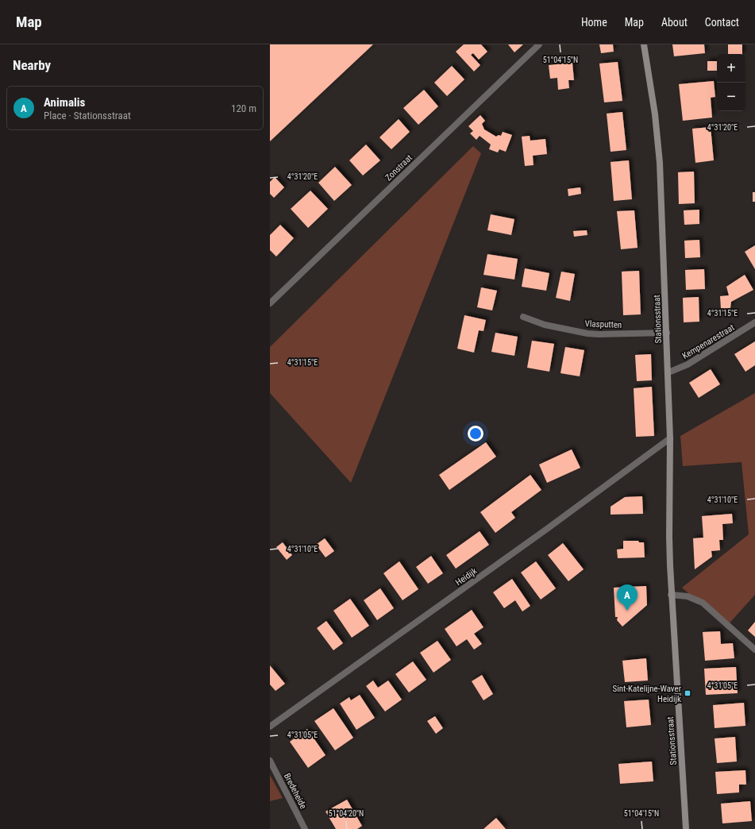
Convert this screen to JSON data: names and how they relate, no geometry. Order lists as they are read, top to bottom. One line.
{"streets":{"street":["Zonstraat","Stationsstraat","Vlasputten","Kempenarestraat","Heidijk","Bredeheide"]},"crossings":[["Stationsstraat","Vlasputten"],["Stationsstraat","Kempenarestraat"],["Stationsstraat","Heidijk"]],"places":{"transit":["Sint-Katelijne-Waver Heidijk"]},"page":{"header":"Map","nav":["Home","Map","About","Contact"],"heading":"Nearby","map_buttons":["+","−"],"list":[{"mark":"A","name":"Animalis","note":"Place · Stationsstraat","value":"120 m"}],"pins":"A"},"coordinates":["51°04'15\"N","4°31'20\"E","4°31'15\"E","4°31'10\"E","4°31'05\"E","51°04'20\"N"]}
